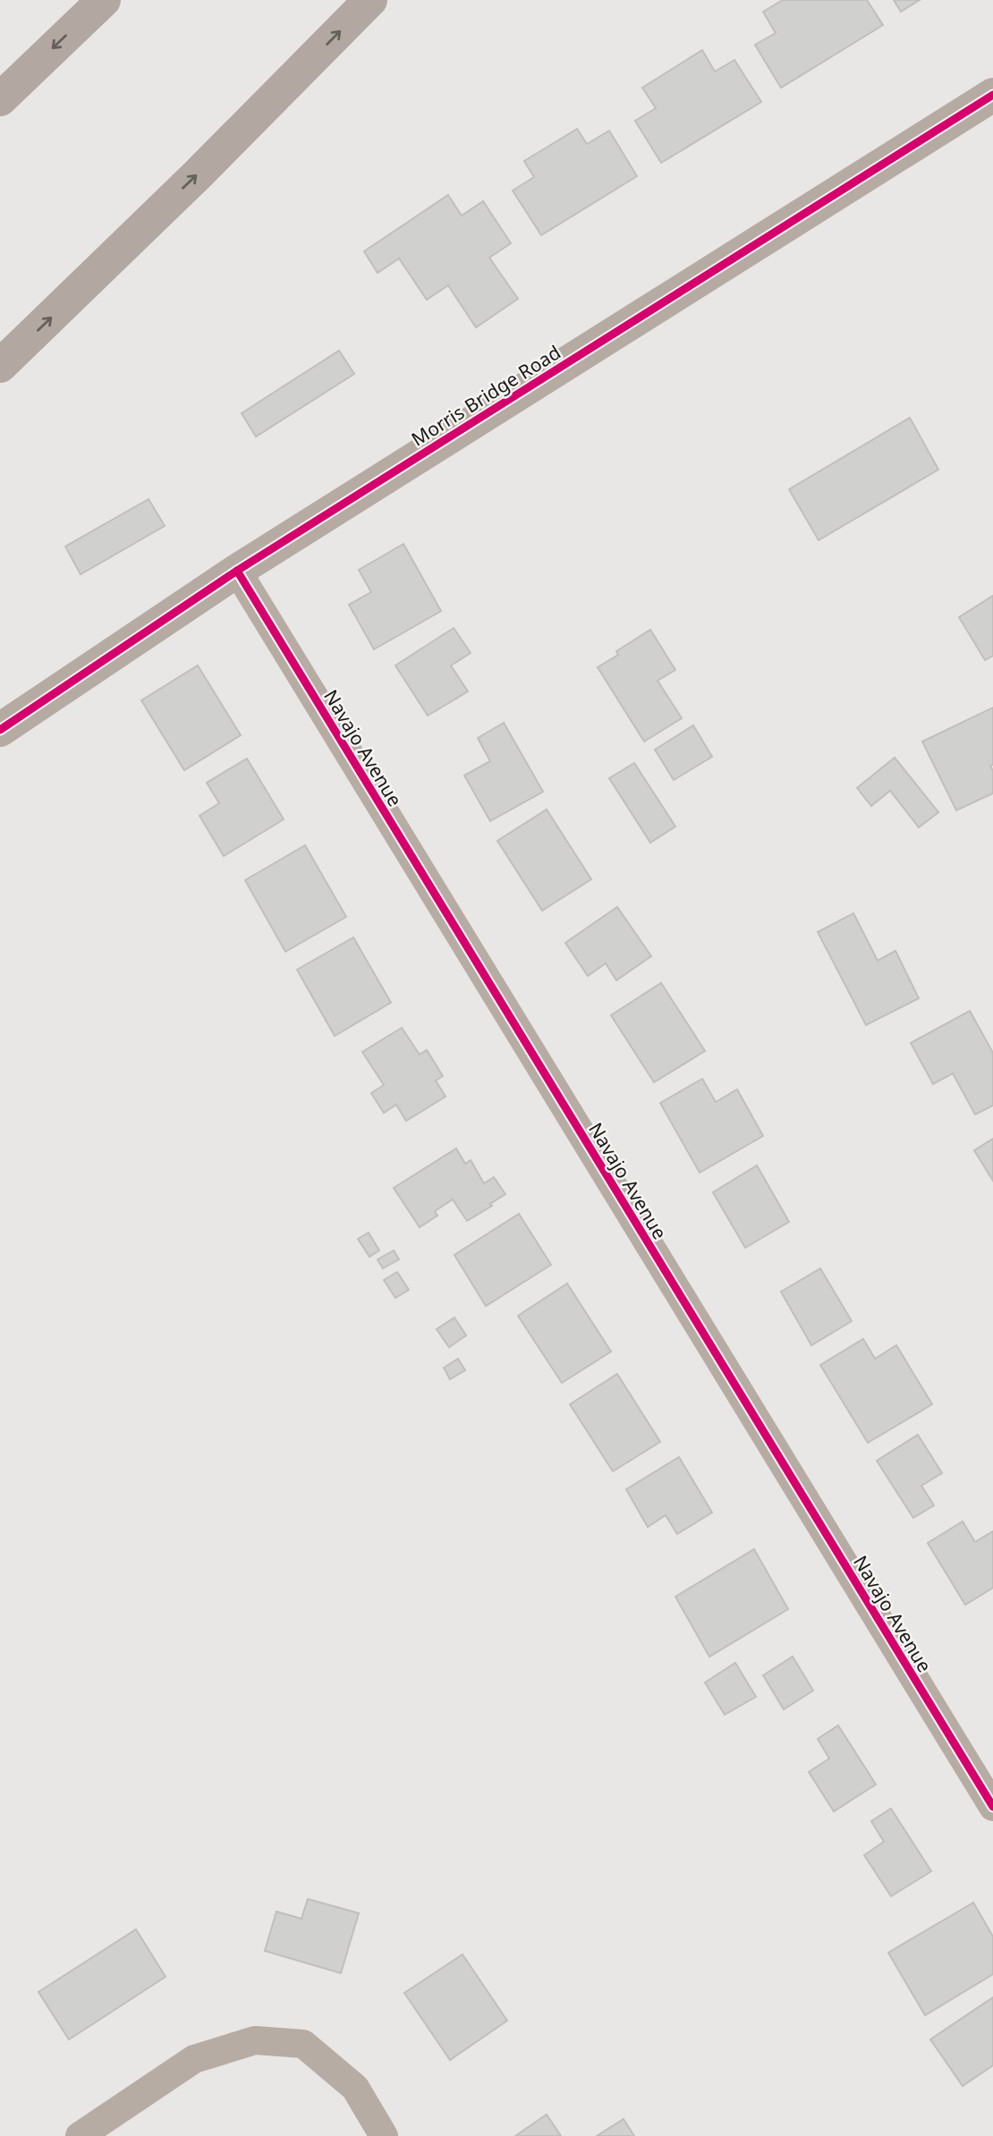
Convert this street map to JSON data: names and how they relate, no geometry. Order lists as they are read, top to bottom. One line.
{"streets":{"street":["Morris Bridge Road","Navajo Avenue"]},"crossings":[["Morris Bridge Road","Navajo Avenue"]]}
